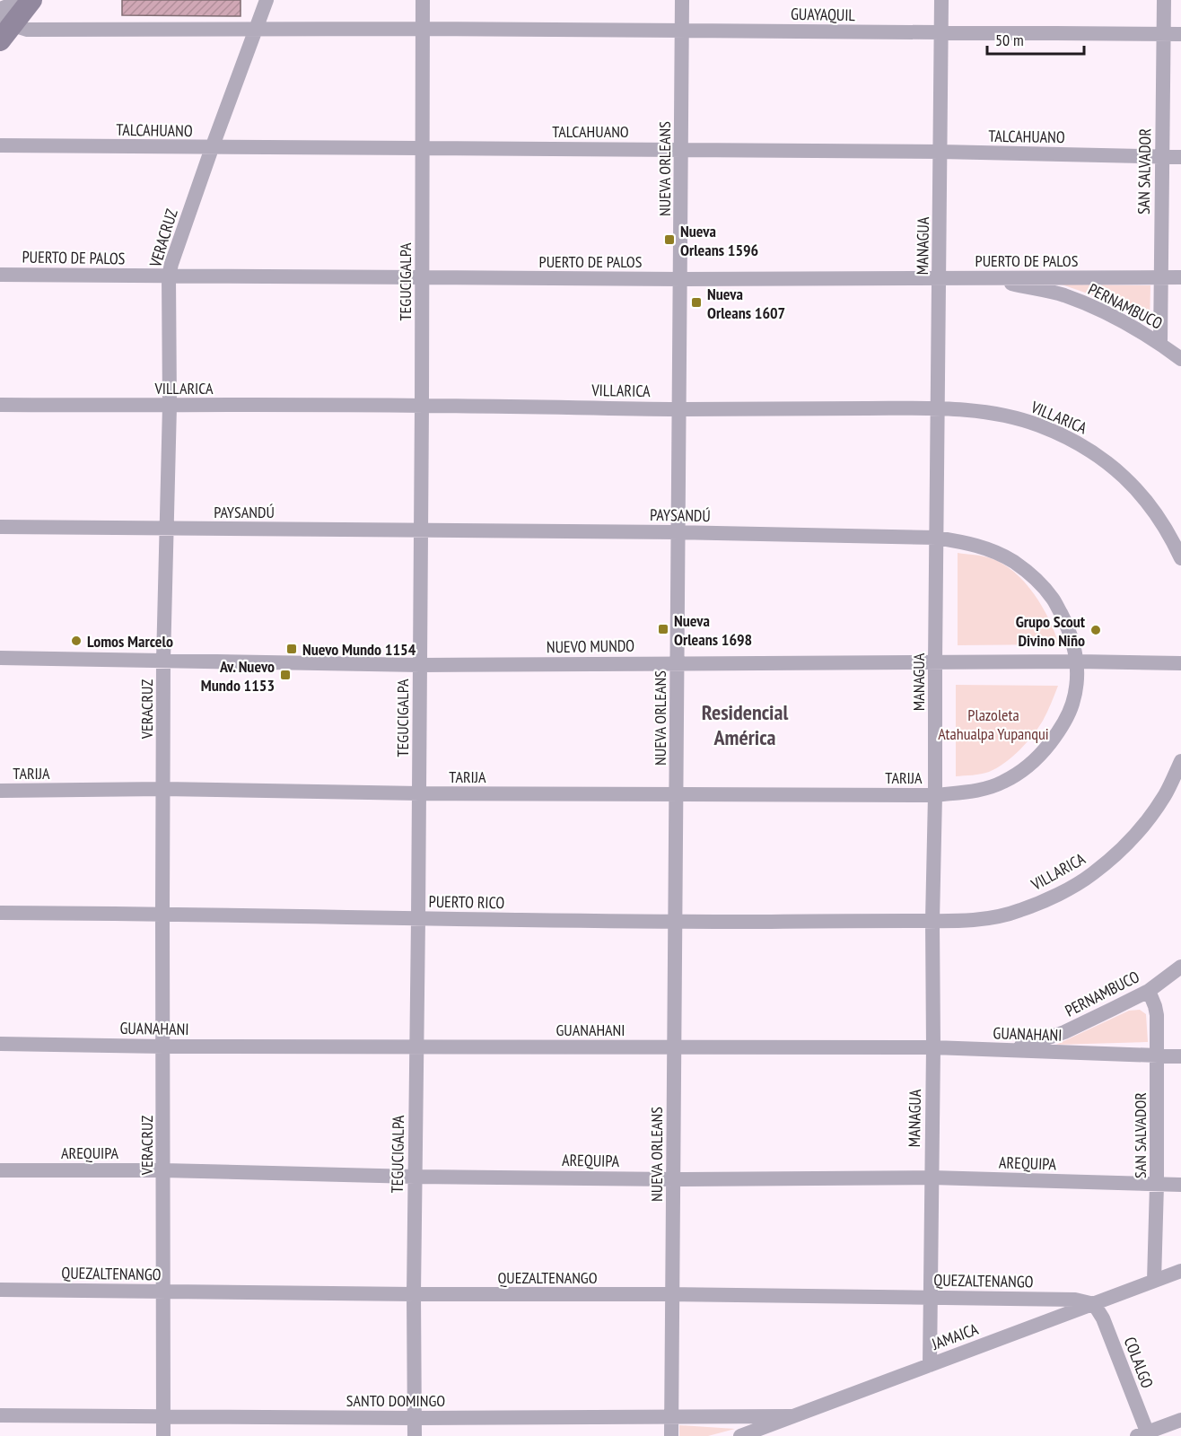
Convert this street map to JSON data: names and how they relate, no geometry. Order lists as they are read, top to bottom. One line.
{"streets":{"street":["GUAYAQUIL","TALCAHUANO","NUEVA ORLEANS","SAN SALVADOR","VERACRUZ","MANAGUA","PUERTO DE PALOS","TEGUCIGALPA","PERNAMBUCO","VILLARICA","PAYSANDÚ","NUEVO MUNDO","TARIJA","PUERTO RICO","GUANAHANI","AREQUIPA","QUEZALTENANGO","JAMAICA","COLALGO","SANTO DOMINGO"]},"crossings":[["GUAYAQUIL","NUEVA ORLEANS"],["GUAYAQUIL","SAN SALVADOR"],["GUAYAQUIL","VERACRUZ"],["GUAYAQUIL","MANAGUA"],["GUAYAQUIL","TEGUCIGALPA"],["TALCAHUANO","NUEVA ORLEANS"],["TALCAHUANO","SAN SALVADOR"],["TALCAHUANO","VERACRUZ"],["TALCAHUANO","MANAGUA"],["TALCAHUANO","TEGUCIGALPA"],["NUEVA ORLEANS","PUERTO DE PALOS"],["NUEVA ORLEANS","VILLARICA"],["NUEVA ORLEANS","PAYSANDÚ"],["NUEVA ORLEANS","NUEVO MUNDO"],["NUEVA ORLEANS","TARIJA"],["NUEVA ORLEANS","PUERTO RICO"],["NUEVA ORLEANS","GUANAHANI"],["NUEVA ORLEANS","AREQUIPA"],["NUEVA ORLEANS","QUEZALTENANGO"],["NUEVA ORLEANS","SANTO DOMINGO"],["SAN SALVADOR","PUERTO DE PALOS"],["SAN SALVADOR","PERNAMBUCO"],["SAN SALVADOR","GUANAHANI"],["SAN SALVADOR","AREQUIPA"],["SAN SALVADOR","JAMAICA"],["VERACRUZ","PUERTO DE PALOS"],["VERACRUZ","VILLARICA"],["VERACRUZ","PAYSANDÚ"],["VERACRUZ","NUEVO MUNDO"],["VERACRUZ","TARIJA"],["VERACRUZ","PUERTO RICO"],["VERACRUZ","GUANAHANI"],["VERACRUZ","AREQUIPA"],["VERACRUZ","QUEZALTENANGO"],["VERACRUZ","SANTO DOMINGO"],["MANAGUA","PUERTO DE PALOS"],["MANAGUA","VILLARICA"],["MANAGUA","PAYSANDÚ"],["MANAGUA","NUEVO MUNDO"],["MANAGUA","TARIJA"],["MANAGUA","PUERTO RICO"],["MANAGUA","GUANAHANI"],["MANAGUA","AREQUIPA"],["MANAGUA","QUEZALTENANGO"],["MANAGUA","JAMAICA"],["PUERTO DE PALOS","TEGUCIGALPA"],["PUERTO DE PALOS","PERNAMBUCO"],["TEGUCIGALPA","VILLARICA"],["TEGUCIGALPA","PAYSANDÚ"],["TEGUCIGALPA","NUEVO MUNDO"],["TEGUCIGALPA","TARIJA"],["TEGUCIGALPA","PUERTO RICO"],["TEGUCIGALPA","GUANAHANI"],["TEGUCIGALPA","AREQUIPA"],["TEGUCIGALPA","QUEZALTENANGO"],["TEGUCIGALPA","SANTO DOMINGO"],["PERNAMBUCO","GUANAHANI"],["VILLARICA","PUERTO RICO"],["PAYSANDÚ","NUEVO MUNDO"],["PAYSANDÚ","TARIJA"],["QUEZALTENANGO","JAMAICA"],["QUEZALTENANGO","COLALGO"],["JAMAICA","COLALGO"],["JAMAICA","SANTO DOMINGO"]],"districts":["Residencial América"],"parks":["Plazoleta Atahualpa Yupanqui"],"places":{"transit":["Nueva Orleans 1596","Nueva Orleans 1607","Nueva Orleans 1698","Nuevo Mundo 1154","Av. Nuevo Mundo 1153"],"other":["Grupo Scout Divino Niño","Lomos Marcelo"]},"scale_bar":"50 m"}
